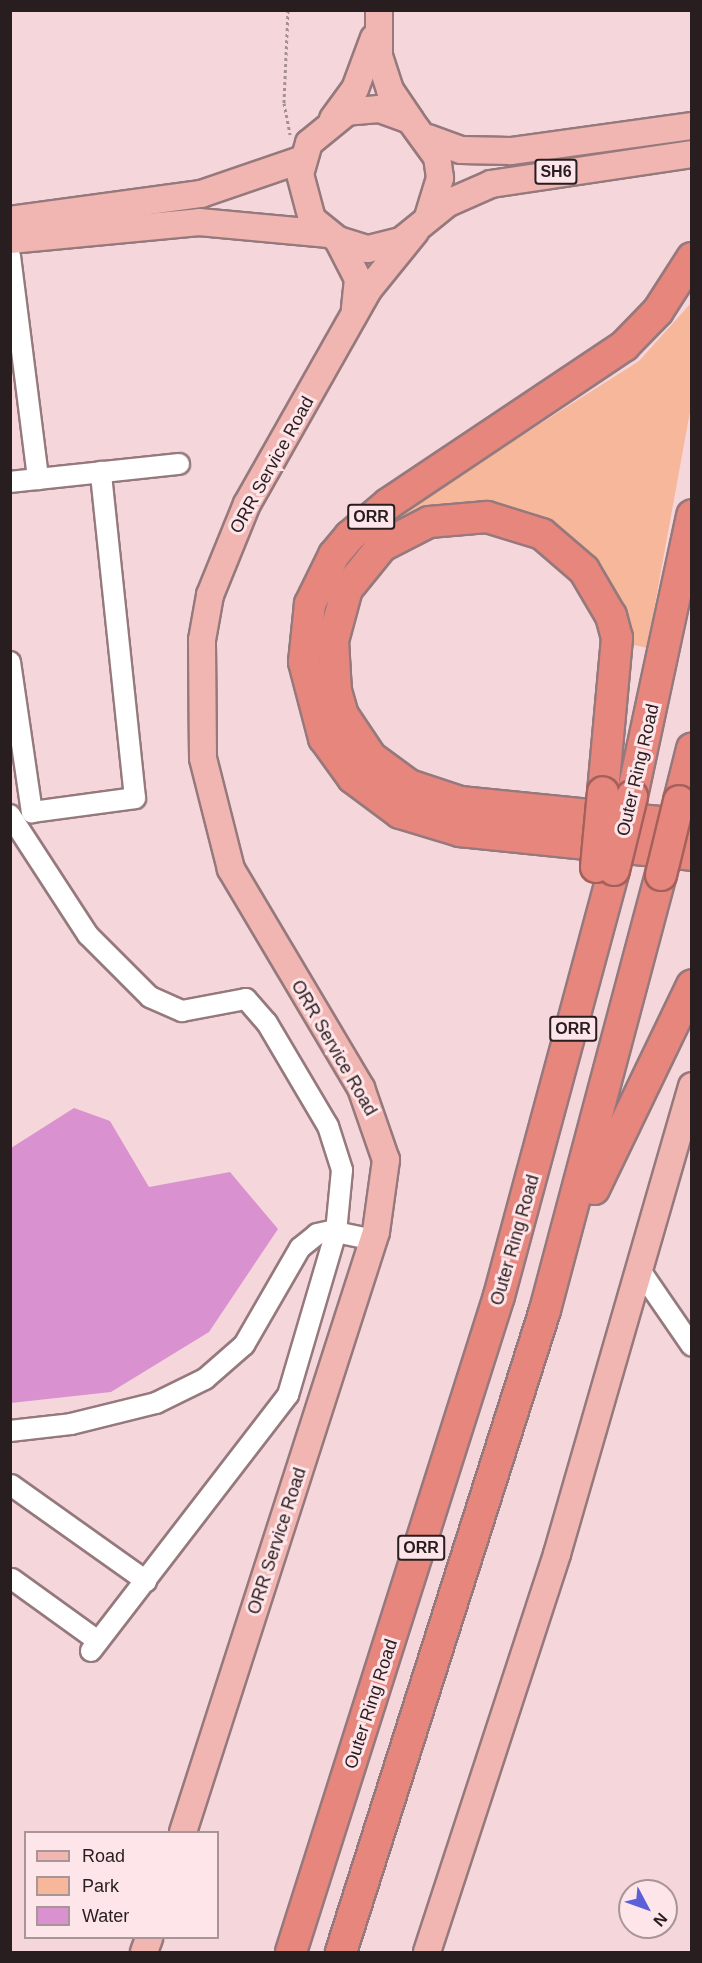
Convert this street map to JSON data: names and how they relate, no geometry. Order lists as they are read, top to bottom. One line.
{"streets":{"highway":["ORR","Outer Ring Road"],"main road":["SH6","ORR Service Road"]},"crossings":[["SH6","ORR Service Road"],["ORR","Outer Ring Road"]],"legend":["Road","Park","Water"],"north":"bottom right"}
